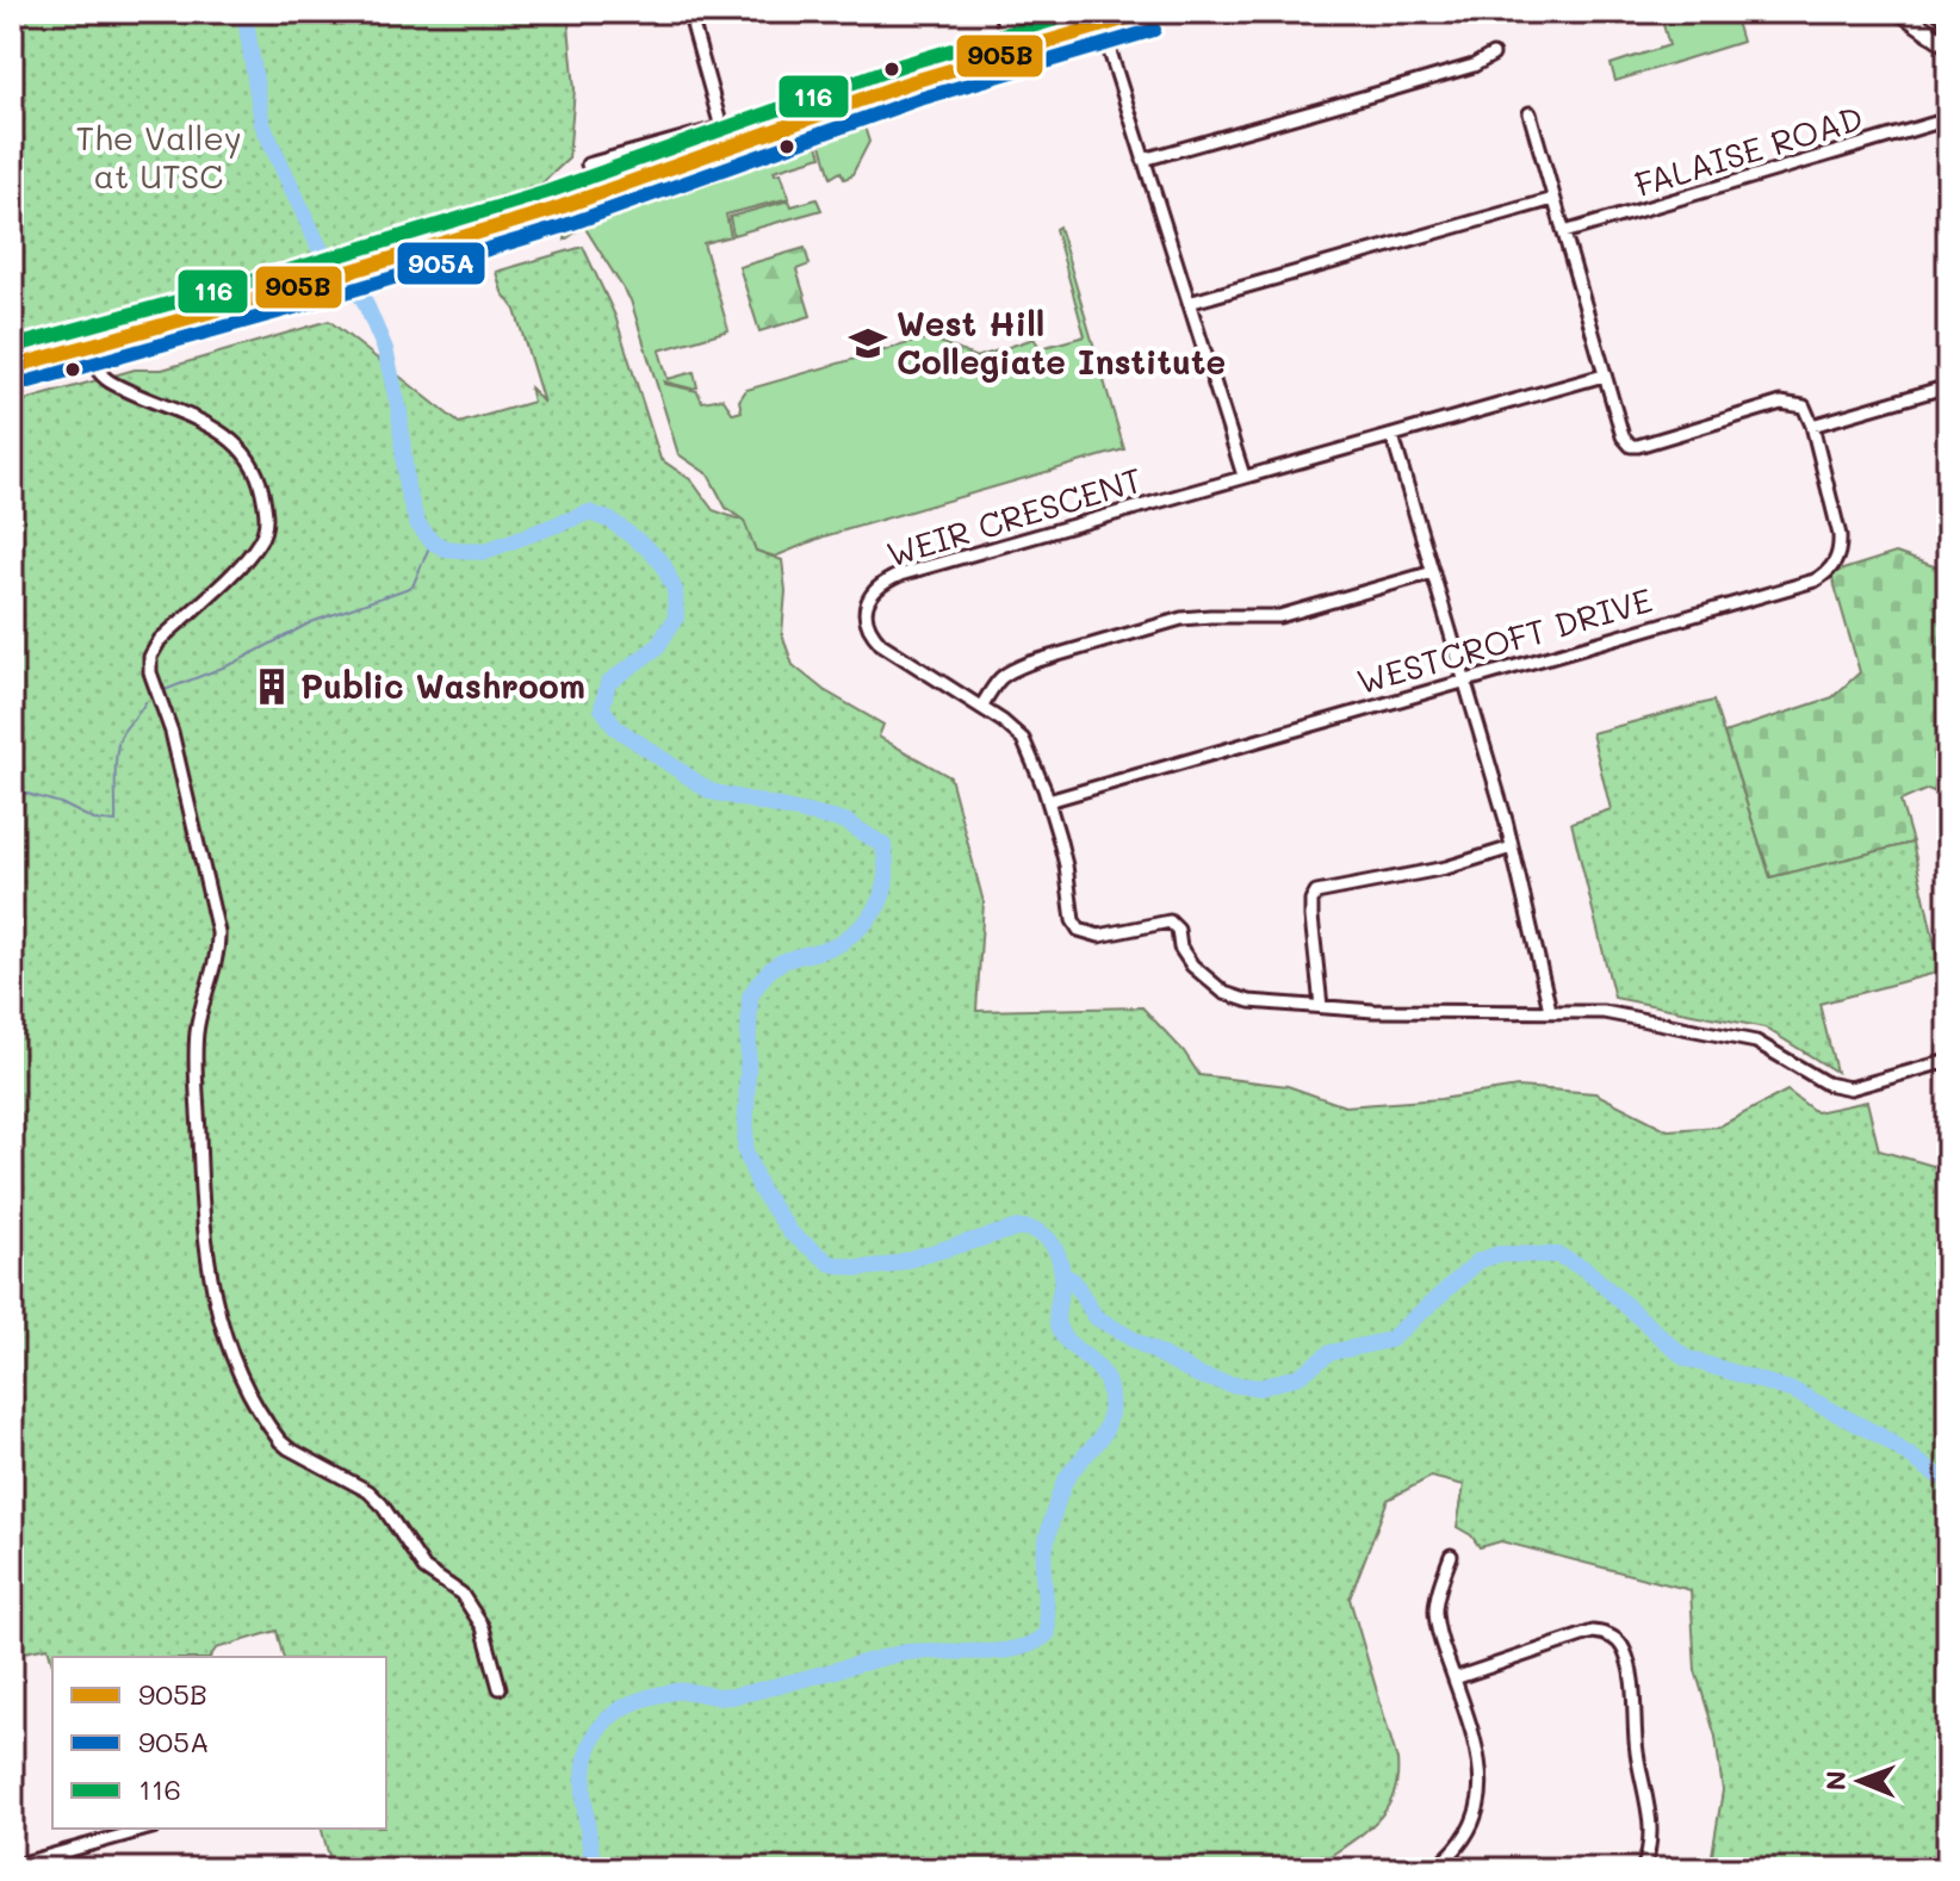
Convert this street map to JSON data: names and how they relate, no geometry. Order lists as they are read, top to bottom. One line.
{"streets":{"street":["FALAISE ROAD","WEIR CRESCENT","WESTCROFT DRIVE"]},"crossings":[["WEIR CRESCENT","WESTCROFT DRIVE"]],"parks":["The Valley at UTSC"],"places":{"school or university":["West Hill Collegiate Institute"],"building":["Public Washroom"]},"lines":["transit line 905B","transit line 116","transit line 905A"],"legend":["905B","905A","116"],"north":"left"}
